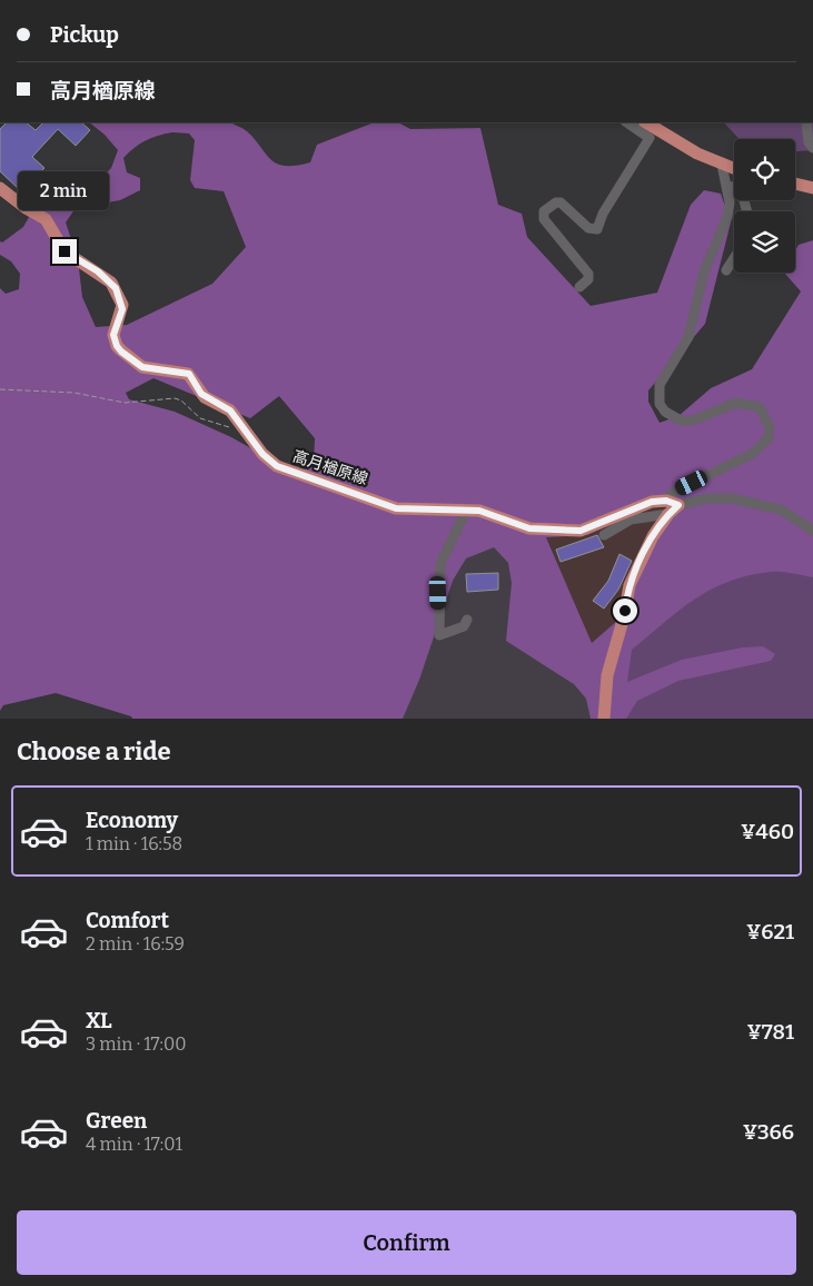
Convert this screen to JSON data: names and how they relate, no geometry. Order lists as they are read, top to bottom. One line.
{"streets":{"main road":["高月楢原線"]},"page":{"banner":["Pickup","高月楢原線"],"bubble":"2 min","heading":"Choose a ride","list":[{"name":"Economy","note":"1 min · 16:58","value":"¥460"},{"name":"Comfort","note":"2 min · 16:59","value":"¥621"},{"name":"XL","note":"3 min · 17:00","value":"¥781"},{"name":"Green","note":"4 min · 17:01","value":"¥366"}],"buttons":"Confirm"}}
